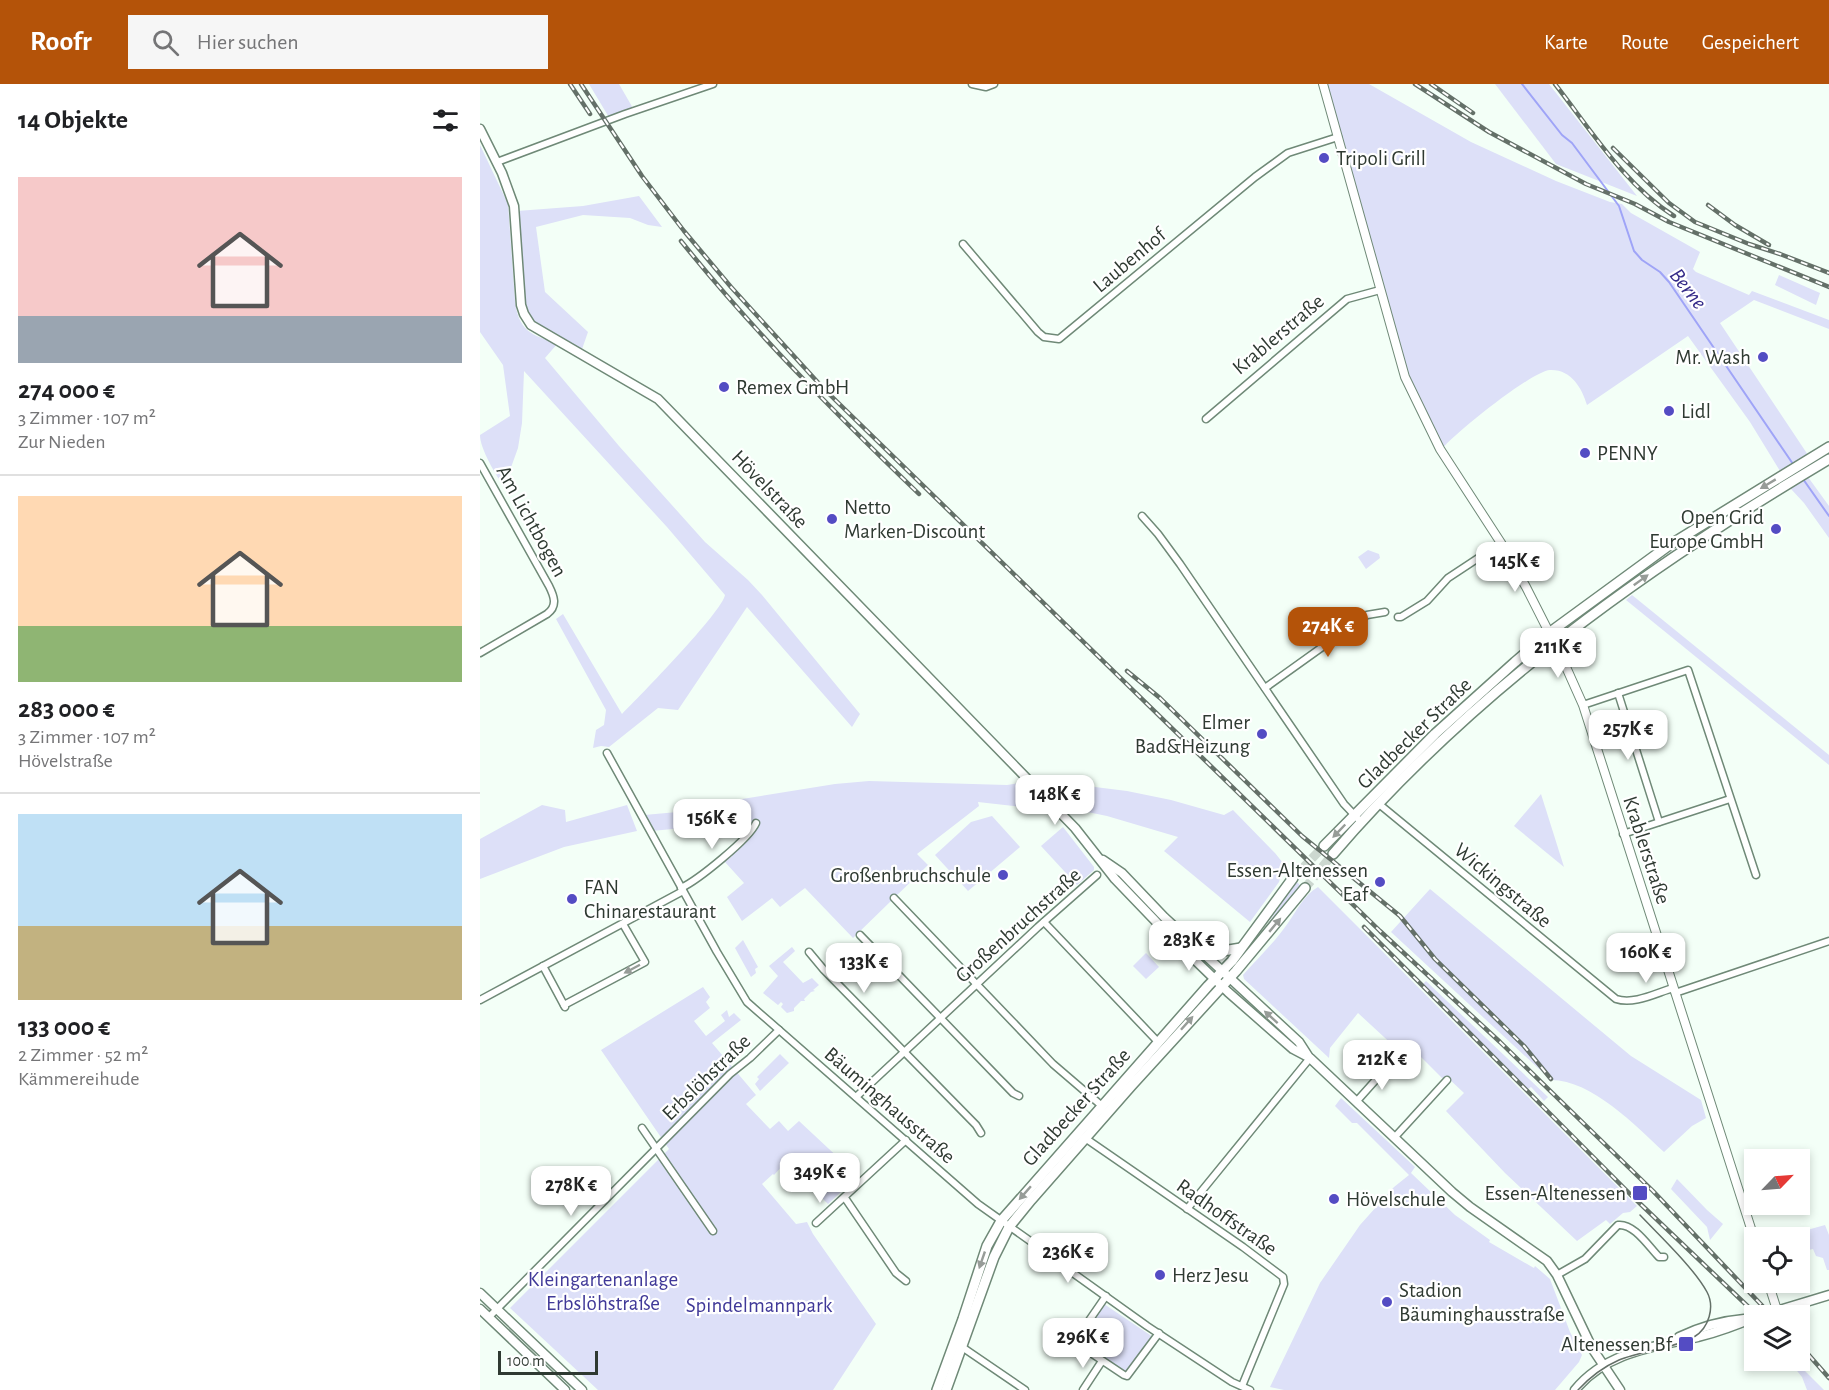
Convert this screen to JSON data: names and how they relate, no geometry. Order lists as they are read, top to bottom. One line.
{"streets":{"main road":["Hövelstraße","Gladbecker Straße"],"street":["Laubenhof","Krablerstraße","Am Lichtbogen","Wickingstraße","Großenbruchstraße","Erbslöhstraße","Bäuminghausstraße","Radhoffstraße"]},"crossings":[["Laubenhof","Krablerstraße"],["Krablerstraße","Gladbecker Straße"],["Krablerstraße","Wickingstraße"],["Hövelstraße","Gladbecker Straße"],["Gladbecker Straße","Wickingstraße"],["Gladbecker Straße","Bäuminghausstraße"],["Gladbecker Straße","Radhoffstraße"],["Großenbruchstraße","Bäuminghausstraße"],["Erbslöhstraße","Bäuminghausstraße"],["Bäuminghausstraße","Radhoffstraße"]],"water":["Berne"],"parks":["Kleingartenanlage Erbslöhstraße","Spindelmannpark"],"places":{"other":["Tripoli Grill","Mr. Wash","Remex GmbH","Lidl","PENNY","Netto Marken-Discount","Open Grid Europe GmbH","Elmer Bad&Heizung","Großenbruchschule","Essen-Altenessen Eaf","FAN Chinarestaurant","Hövelschule","Herz Jesu","Stadion Bäuminghausstraße"],"transit":["Essen-Altenessen","Altenessen Bf"]},"scale_bar":"100 m","north":"top right","page":{"header":"Roofr","search":"Hier suchen","nav":["Karte","Route","Gespeichert"],"heading":"14 Objekte","list":[{"name":"274 000 €","note":"3 Zimmer · 107 m² · Zur Nieden"},{"name":"283 000 €","note":"3 Zimmer · 107 m² · Hövelstraße"},{"name":"133 000 €","note":"2 Zimmer · 52 m² · Kämmereihude"}],"price":["145K €","274K €","211K €","257K €","148K €","156K €","283K €","160K €","133K €","212K €","349K €","278K €","236K €","296K €"],"scale":"100 m"}}
